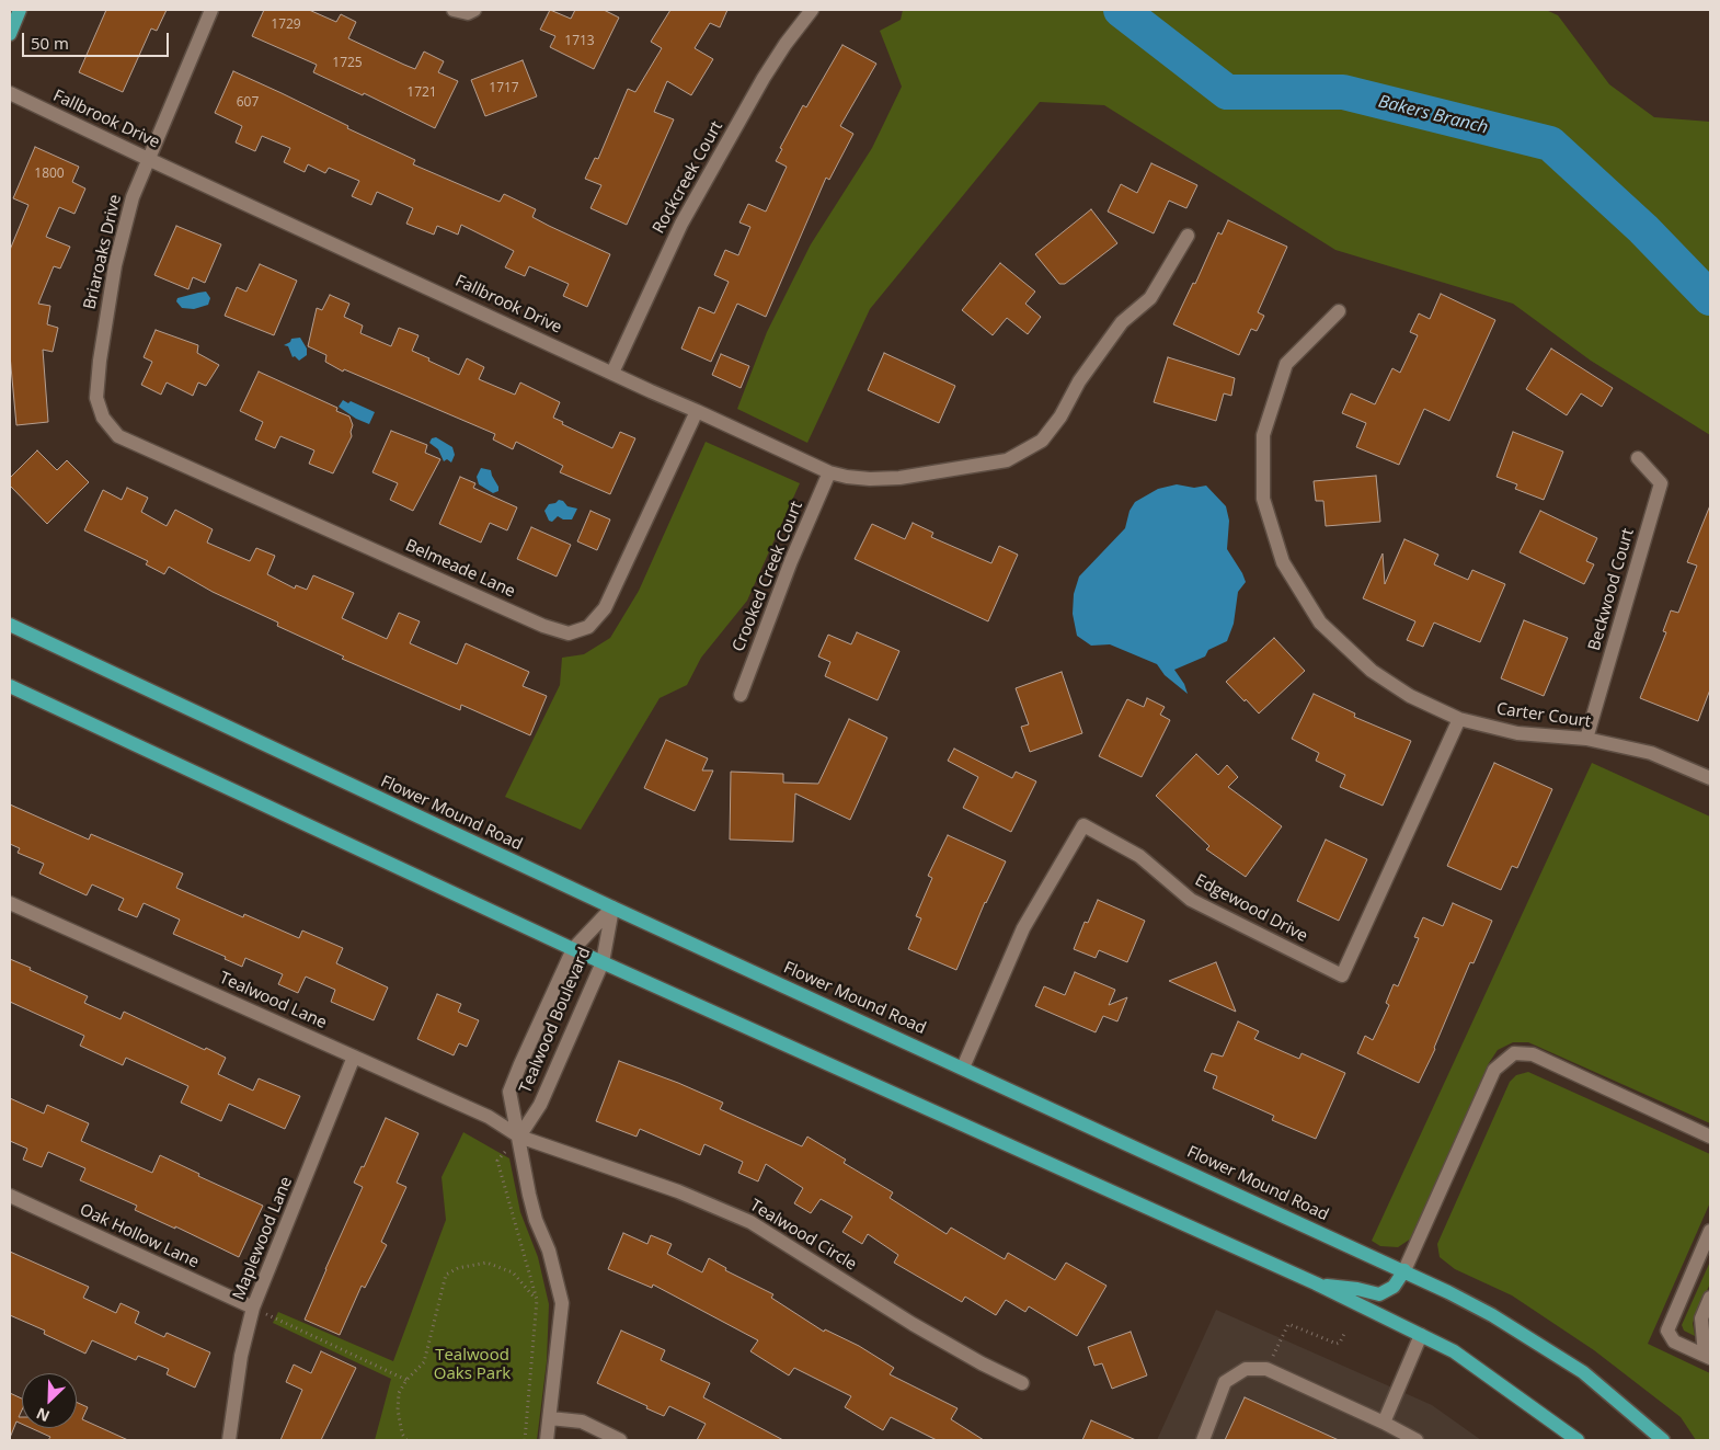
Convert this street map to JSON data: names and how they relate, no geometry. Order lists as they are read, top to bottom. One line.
{"streets":{"main road":["Flower Mound Road"],"street":["Fallbrook Drive","Rockcreek Court","Briaroaks Drive","Belmeade Lane","Crooked Creek Court","Beckwood Court","Carter Court","Edgewood Drive","Tealwood Lane","Tealwood Boulevard","Tealwood Circle","Oak Hollow Lane","Maplewood Lane"]},"crossings":[["Fallbrook Drive","Rockcreek Court"],["Fallbrook Drive","Briaroaks Drive"],["Fallbrook Drive","Belmeade Lane"],["Fallbrook Drive","Crooked Creek Court"],["Briaroaks Drive","Belmeade Lane"],["Beckwood Court","Carter Court"],["Carter Court","Edgewood Drive"],["Flower Mound Road","Edgewood Drive"],["Flower Mound Road","Tealwood Boulevard"],["Tealwood Lane","Tealwood Boulevard"],["Tealwood Lane","Tealwood Circle"],["Tealwood Lane","Maplewood Lane"],["Tealwood Boulevard","Tealwood Circle"],["Oak Hollow Lane","Maplewood Lane"]],"water":["Bakers Branch"],"parks":["Tealwood Oaks Park"],"house_numbers":["1729","1713","1725","1717","1721","607","1800"],"scale_bar":"50 m","north":"bottom left"}
